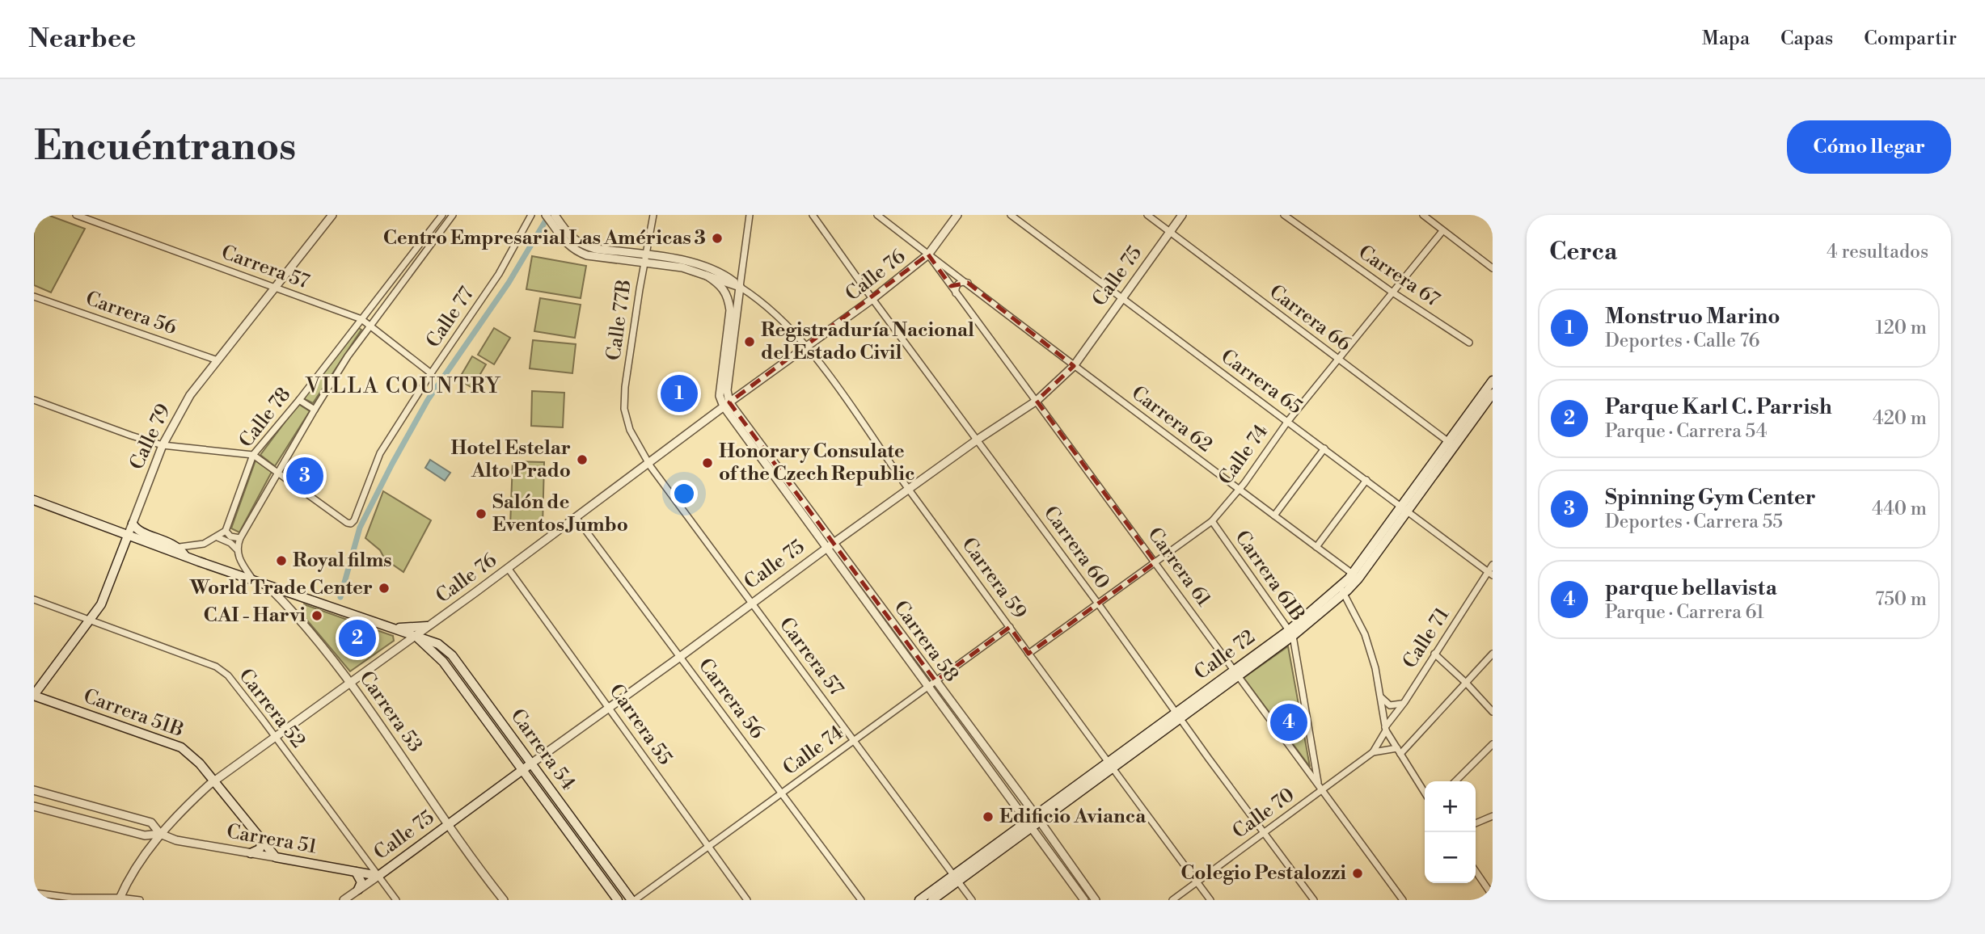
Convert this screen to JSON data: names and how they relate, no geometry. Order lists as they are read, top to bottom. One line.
{"streets":{"main road":["Calle 75","Calle 79","Calle 72","Carrera 53","Carrera 51B","Carrera 54","Carrera 51"],"street":["Carrera 57","Calle 76","Carrera 67","Carrera 56","Calle 77","Carrera 66","Calle 77B","Carrera 65","Calle 78","Carrera 62","Calle 74","Carrera 60","Carrera 61","Carrera 61B","Carrera 59","Calle 71","Carrera 58","Carrera 52","Carrera 55","Calle 70"]},"crossings":[["Carrera 57","Calle 76"],["Carrera 57","Calle 75"],["Carrera 57","Calle 77"],["Carrera 57","Calle 77B"],["Carrera 57","Calle 78"],["Carrera 57","Calle 79"],["Carrera 57","Calle 74"],["Carrera 57","Calle 72"],["Calle 76","Carrera 56"],["Calle 76","Carrera 62"],["Calle 76","Carrera 60"],["Calle 76","Carrera 61"],["Calle 76","Carrera 59"],["Calle 76","Carrera 58"],["Calle 76","Carrera 52"],["Calle 76","Carrera 53"],["Calle 76","Carrera 51B"],["Calle 76","Carrera 55"],["Calle 76","Carrera 54"],["Calle 76","Carrera 51"],["Calle 75","Carrera 56"],["Calle 75","Carrera 66"],["Calle 75","Carrera 65"],["Calle 75","Carrera 62"],["Calle 75","Carrera 60"],["Calle 75","Carrera 61"],["Calle 75","Carrera 59"],["Calle 75","Carrera 58"],["Calle 75","Carrera 52"],["Calle 75","Carrera 53"],["Calle 75","Carrera 55"],["Calle 75","Carrera 54"],["Calle 75","Carrera 51"],["Carrera 67","Calle 74"],["Carrera 56","Calle 79"],["Carrera 56","Calle 74"],["Calle 77","Calle 78"],["Carrera 66","Calle 74"],["Carrera 66","Calle 72"],["Carrera 65","Calle 74"],["Carrera 65","Calle 71"],["Carrera 65","Calle 72"],["Carrera 62","Calle 74"],["Carrera 62","Carrera 61"],["Carrera 62","Calle 72"],["Calle 79","Carrera 52"],["Calle 79","Carrera 53"],["Calle 79","Carrera 51B"],["Calle 74","Carrera 60"],["Calle 74","Carrera 61"],["Calle 74","Carrera 61B"],["Calle 74","Carrera 59"],["Calle 74","Carrera 58"],["Calle 74","Carrera 55"],["Calle 74","Carrera 54"],["Carrera 60","Calle 72"],["Carrera 60","Calle 70"],["Carrera 61","Carrera 61B"],["Carrera 61","Calle 72"],["Carrera 61","Calle 70"],["Carrera 61B","Calle 72"],["Carrera 61B","Calle 70"],["Carrera 59","Calle 72"],["Carrera 59","Calle 70"],["Calle 71","Calle 70"],["Carrera 58","Calle 72"],["Carrera 52","Carrera 51"],["Carrera 53","Carrera 54"],["Carrera 51B","Carrera 51"]],"districts":["VILLA COUNTRY"],"places":["Centro Empresarial Las Américas 3","Registraduría Nacional del Estado Civil","Hotel Estelar Alto Prado","Honorary Consulate of the Czech Republic","Salón de Eventos Jumbo","Royal films","World Trade Center","CAI - Harvi","Edificio Avianca","Colegio Pestalozzi"],"page":{"header":"Nearbee","nav":["Mapa","Capas","Compartir"],"buttons":"Cómo llegar","title":"Encuéntranos","heading":["Cerca","4 resultados"],"list":[{"mark":"1","name":"Monstruo Marino","note":"Deportes · Calle 76","value":"120 m"},{"mark":"2","name":"Parque Karl C. Parrish","note":"Parque · Carrera 54","value":"420 m"},{"mark":"3","name":"Spinning Gym Center","note":"Deportes · Carrera 55","value":"440 m"},{"mark":"4","name":"parque bellavista","note":"Parque · Carrera 61","value":"750 m"}],"pins":["1","3","2","4"],"map_buttons":["+","−"]}}
